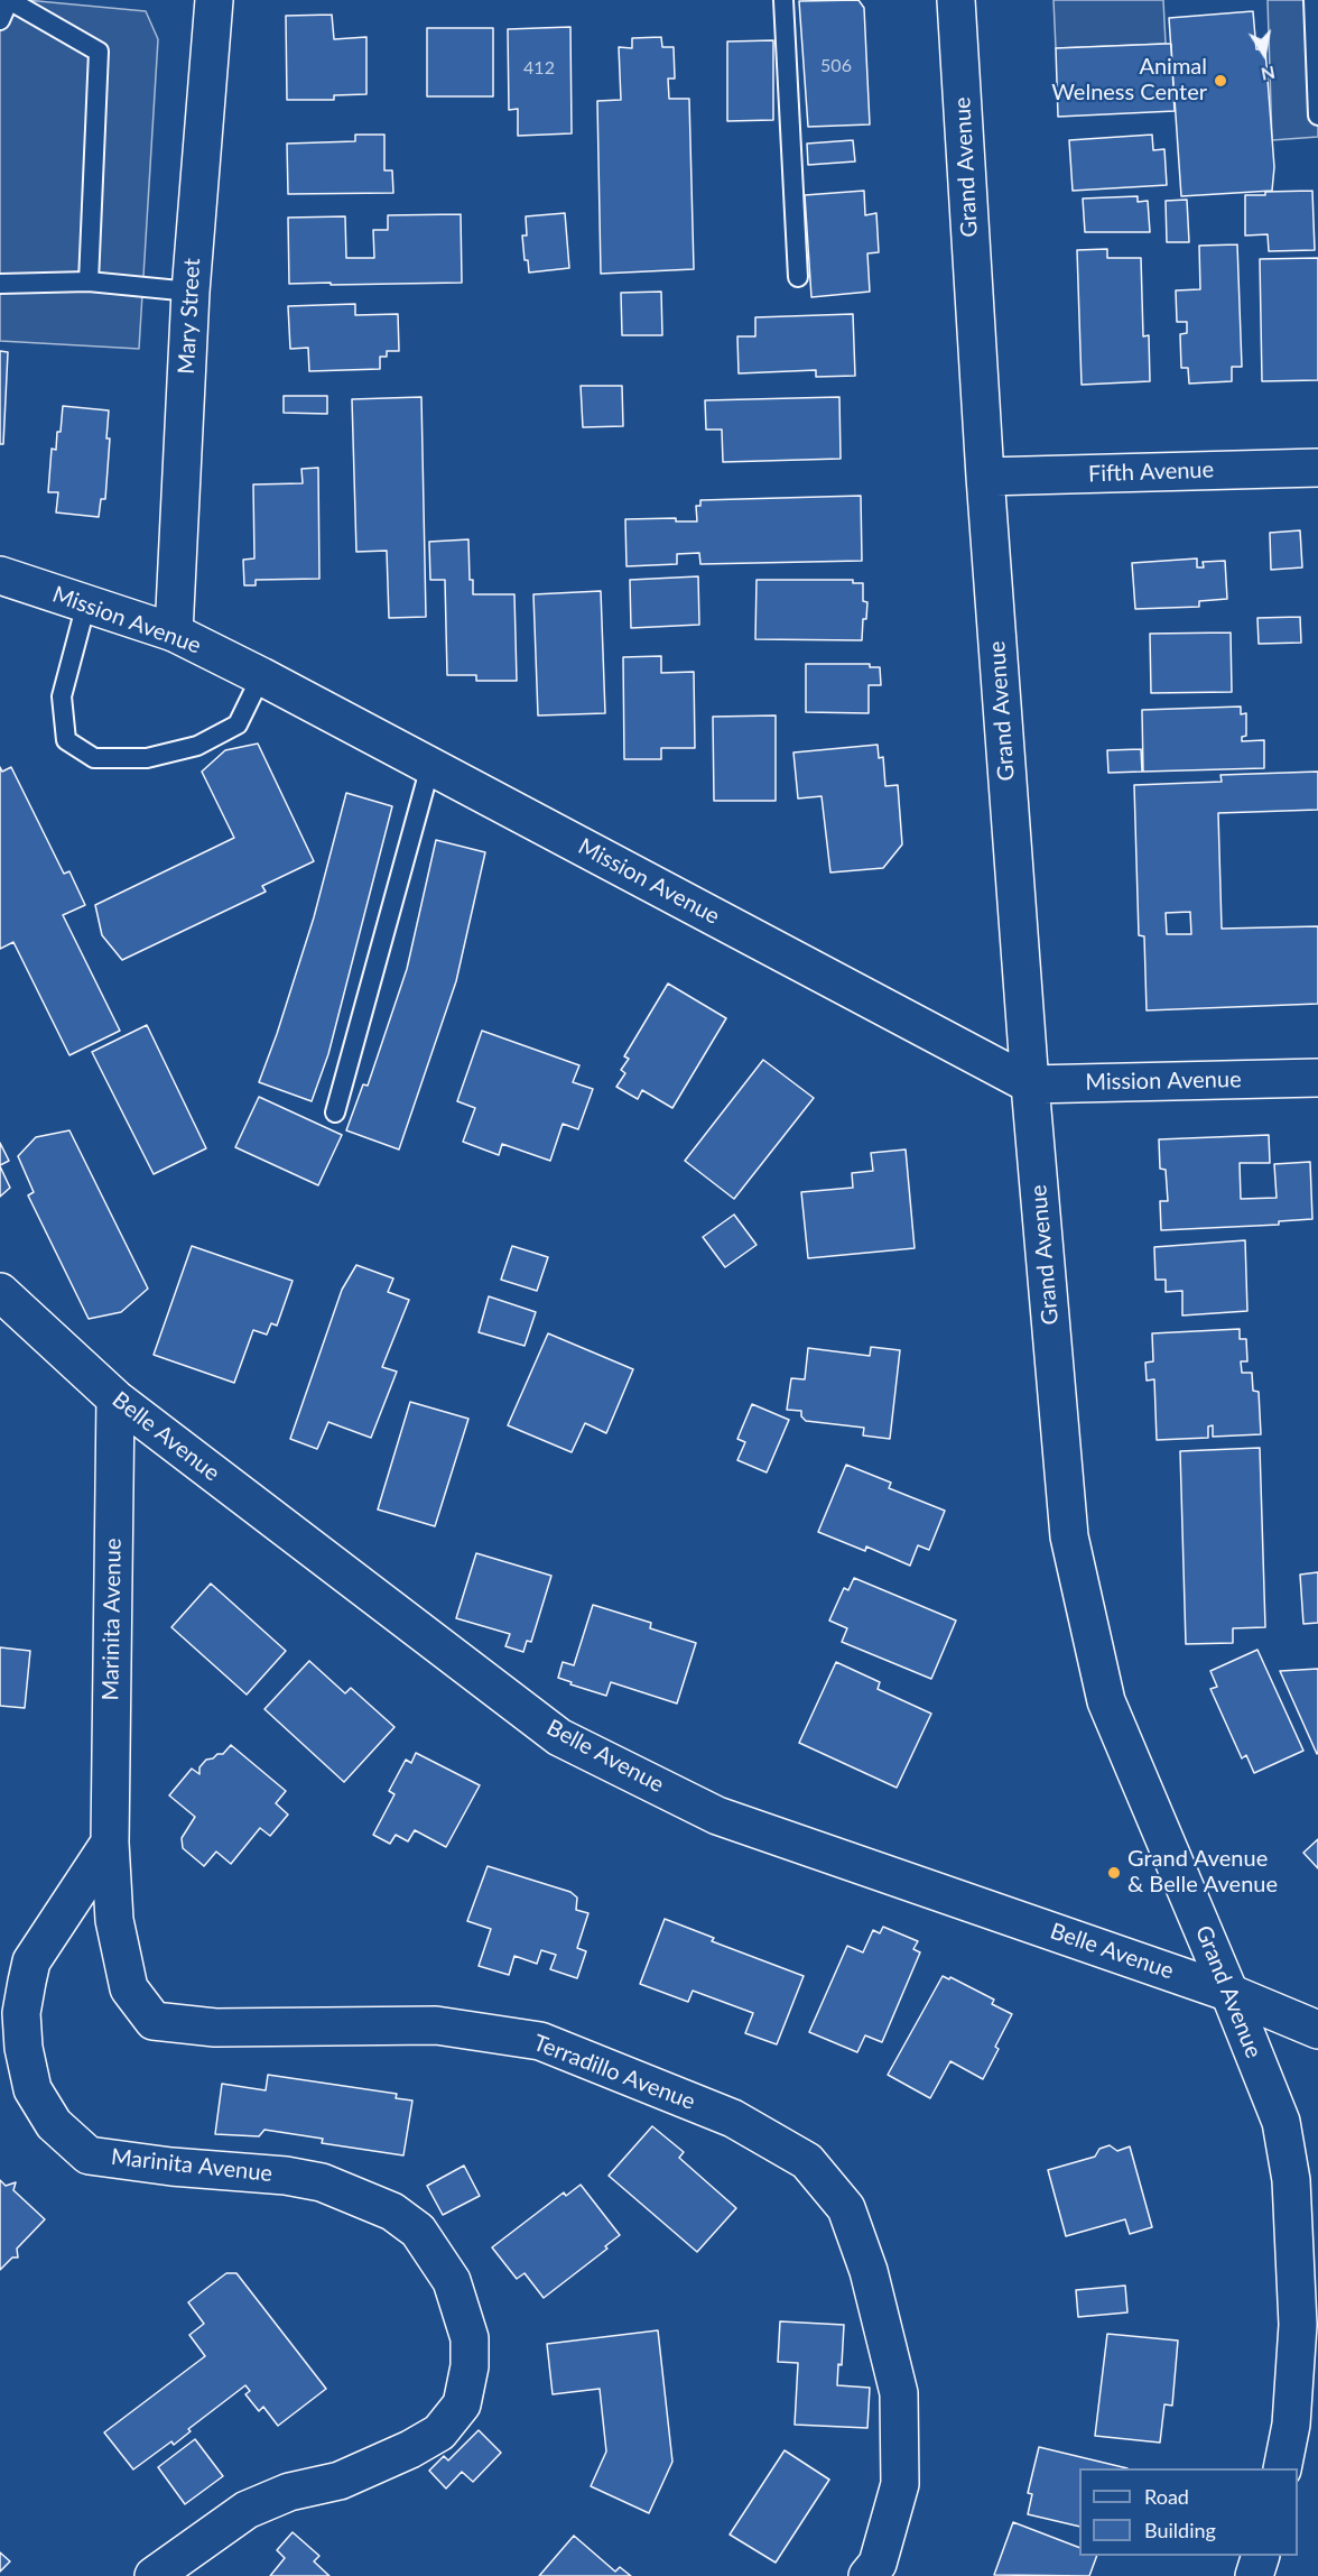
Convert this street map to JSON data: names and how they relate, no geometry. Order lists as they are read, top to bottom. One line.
{"streets":{"street":["Grand Avenue","Mary Street","Fifth Avenue","Mission Avenue","Belle Avenue","Marinita Avenue","Terradillo Avenue"]},"crossings":[["Grand Avenue","Fifth Avenue"],["Grand Avenue","Mission Avenue"],["Grand Avenue","Belle Avenue"],["Mary Street","Mission Avenue"],["Belle Avenue","Marinita Avenue"],["Marinita Avenue","Terradillo Avenue"]],"places":["Animal Welness Center","Grand Avenue & Belle Avenue"],"house_numbers":["506","412"],"legend":["Road","Building"],"north":"bottom"}
